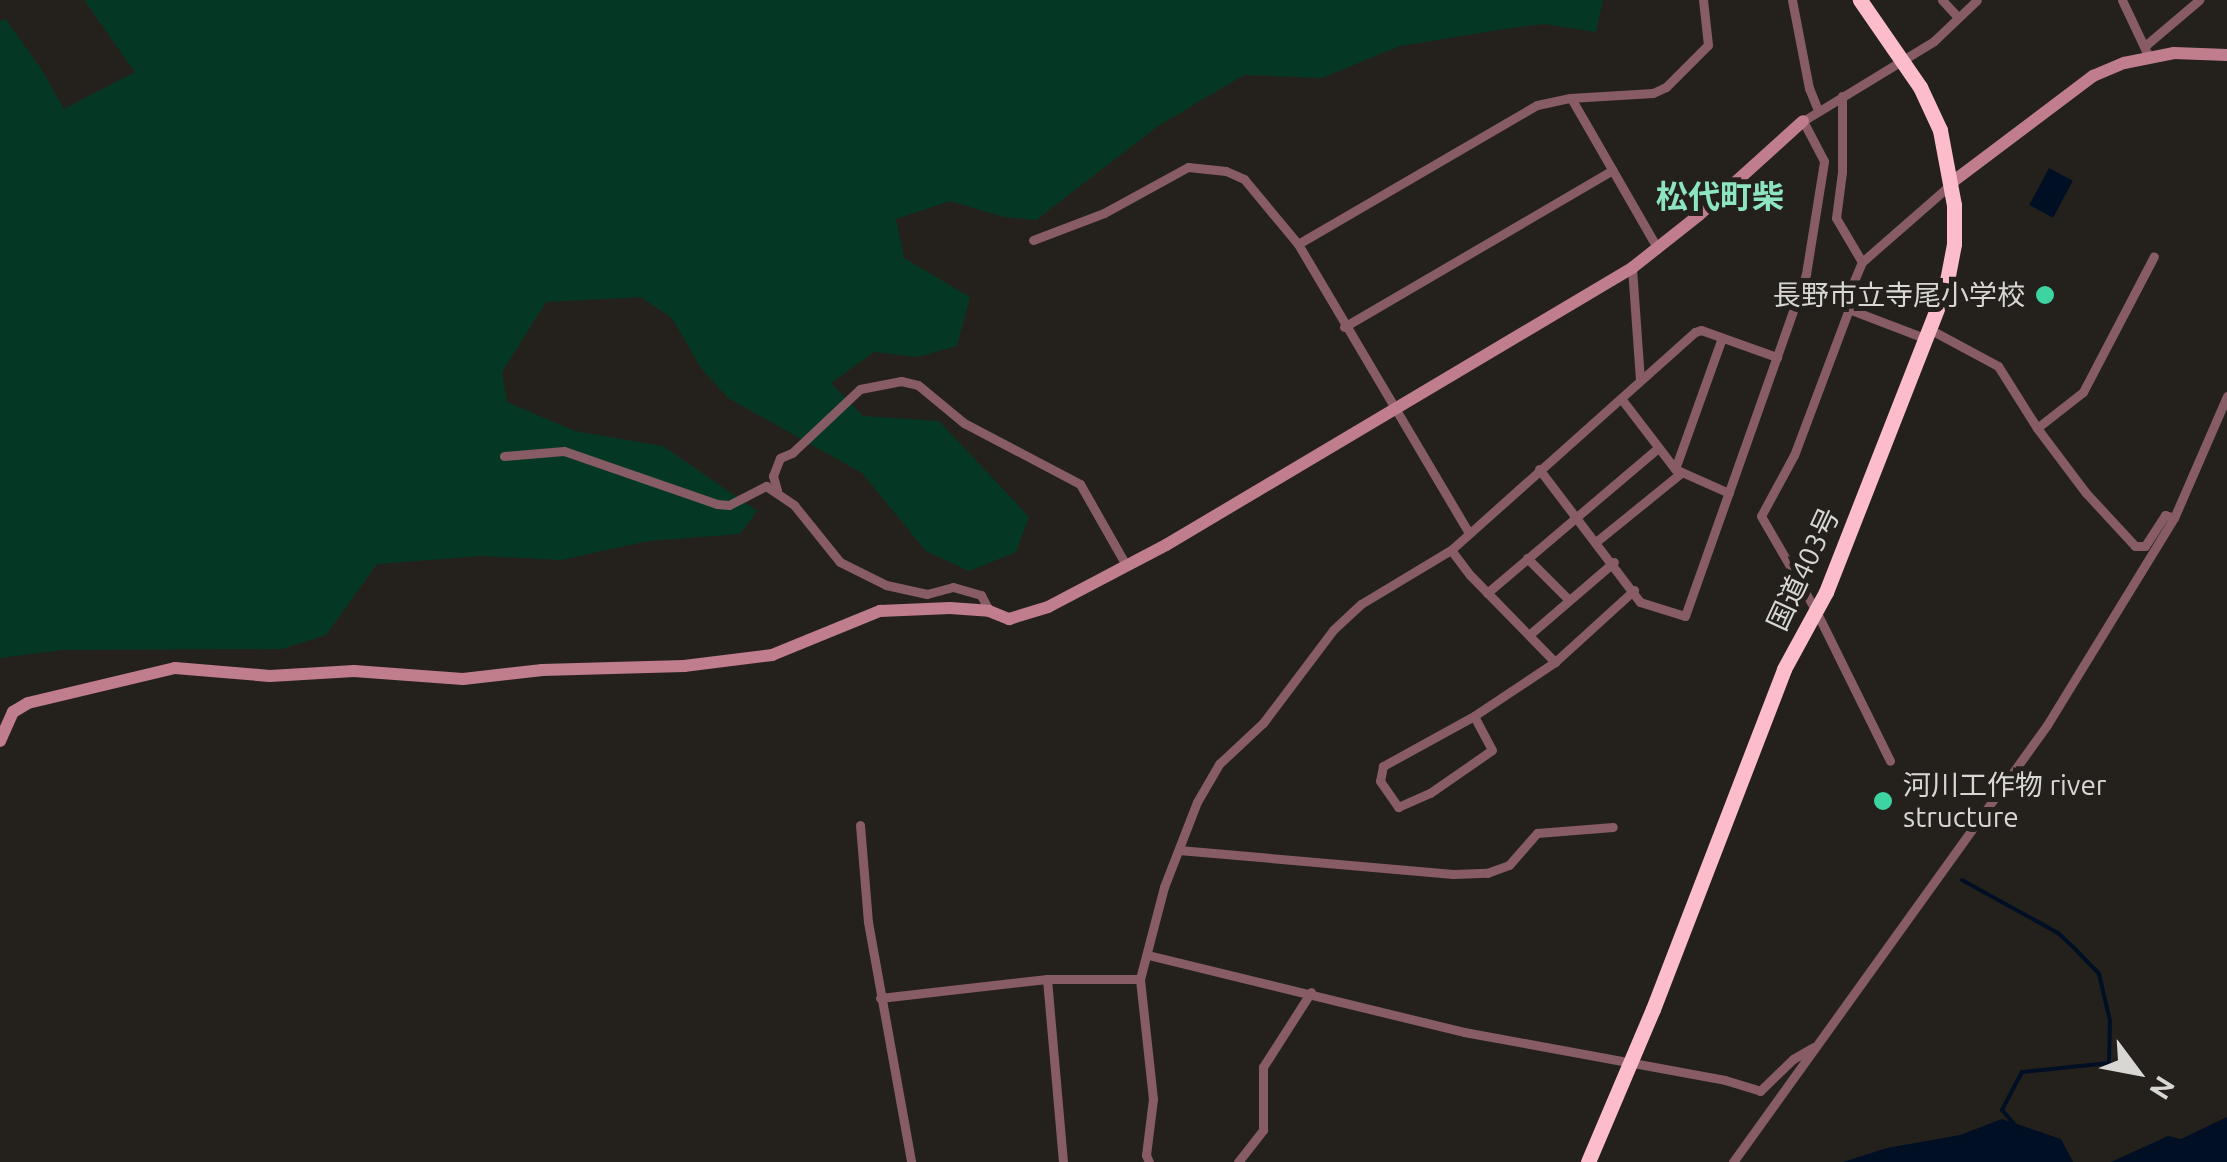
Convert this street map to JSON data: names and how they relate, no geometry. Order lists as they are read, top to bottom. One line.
{"streets":{"highway":["国道403号"]},"districts":["松代町柴"],"places":["長野市立寺尾小学校","河川工作物 river structure"],"north":"bottom right"}
